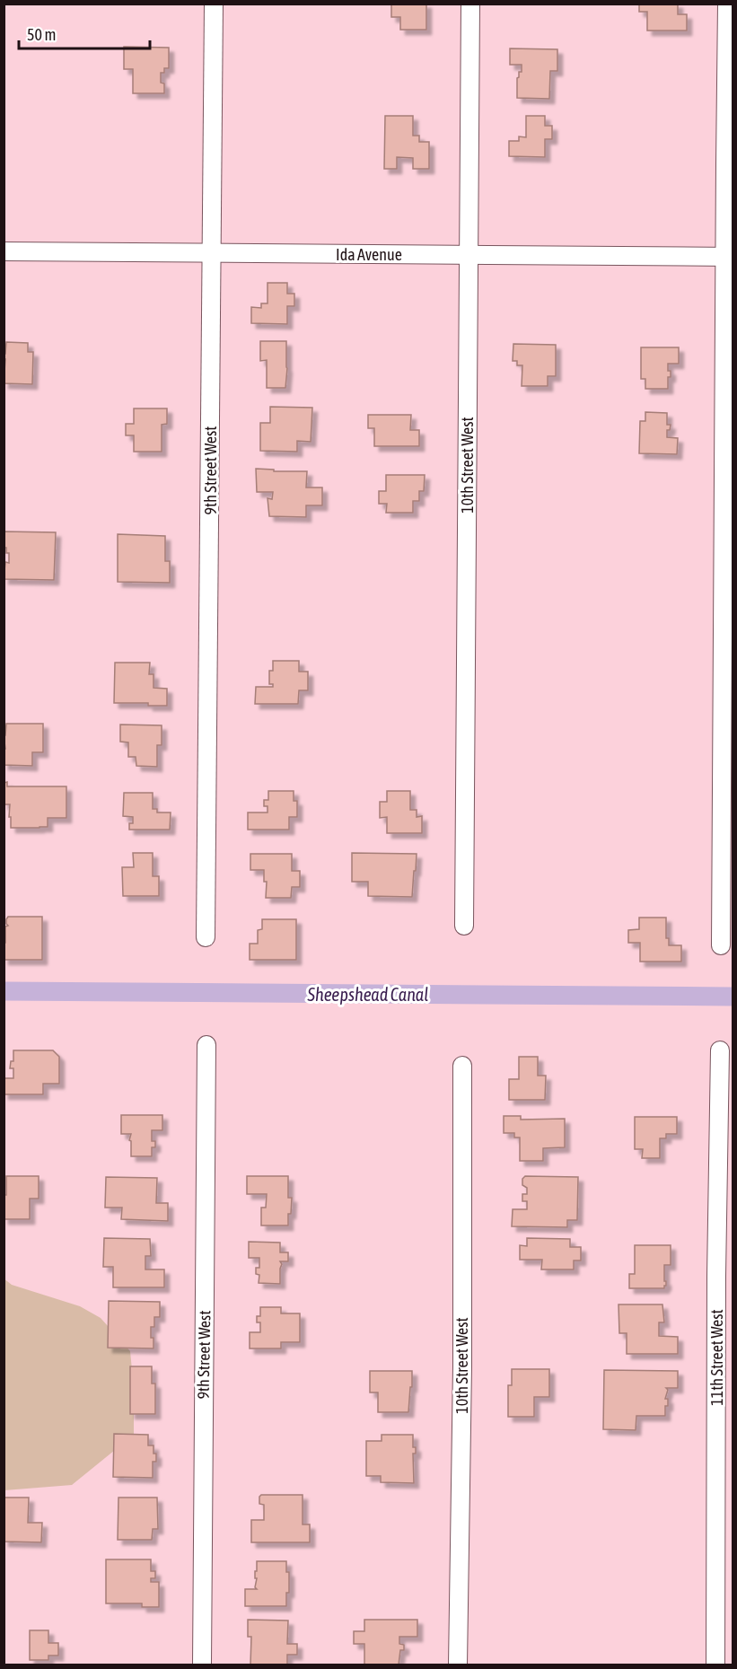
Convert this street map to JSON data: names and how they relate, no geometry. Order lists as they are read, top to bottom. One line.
{"streets":{"street":["Ida Avenue","10th Street West","9th Street West","11th Street West"]},"crossings":[["Ida Avenue","10th Street West"],["Ida Avenue","9th Street West"]],"water":["Sheepshead Canal"],"scale_bar":"50 m"}
